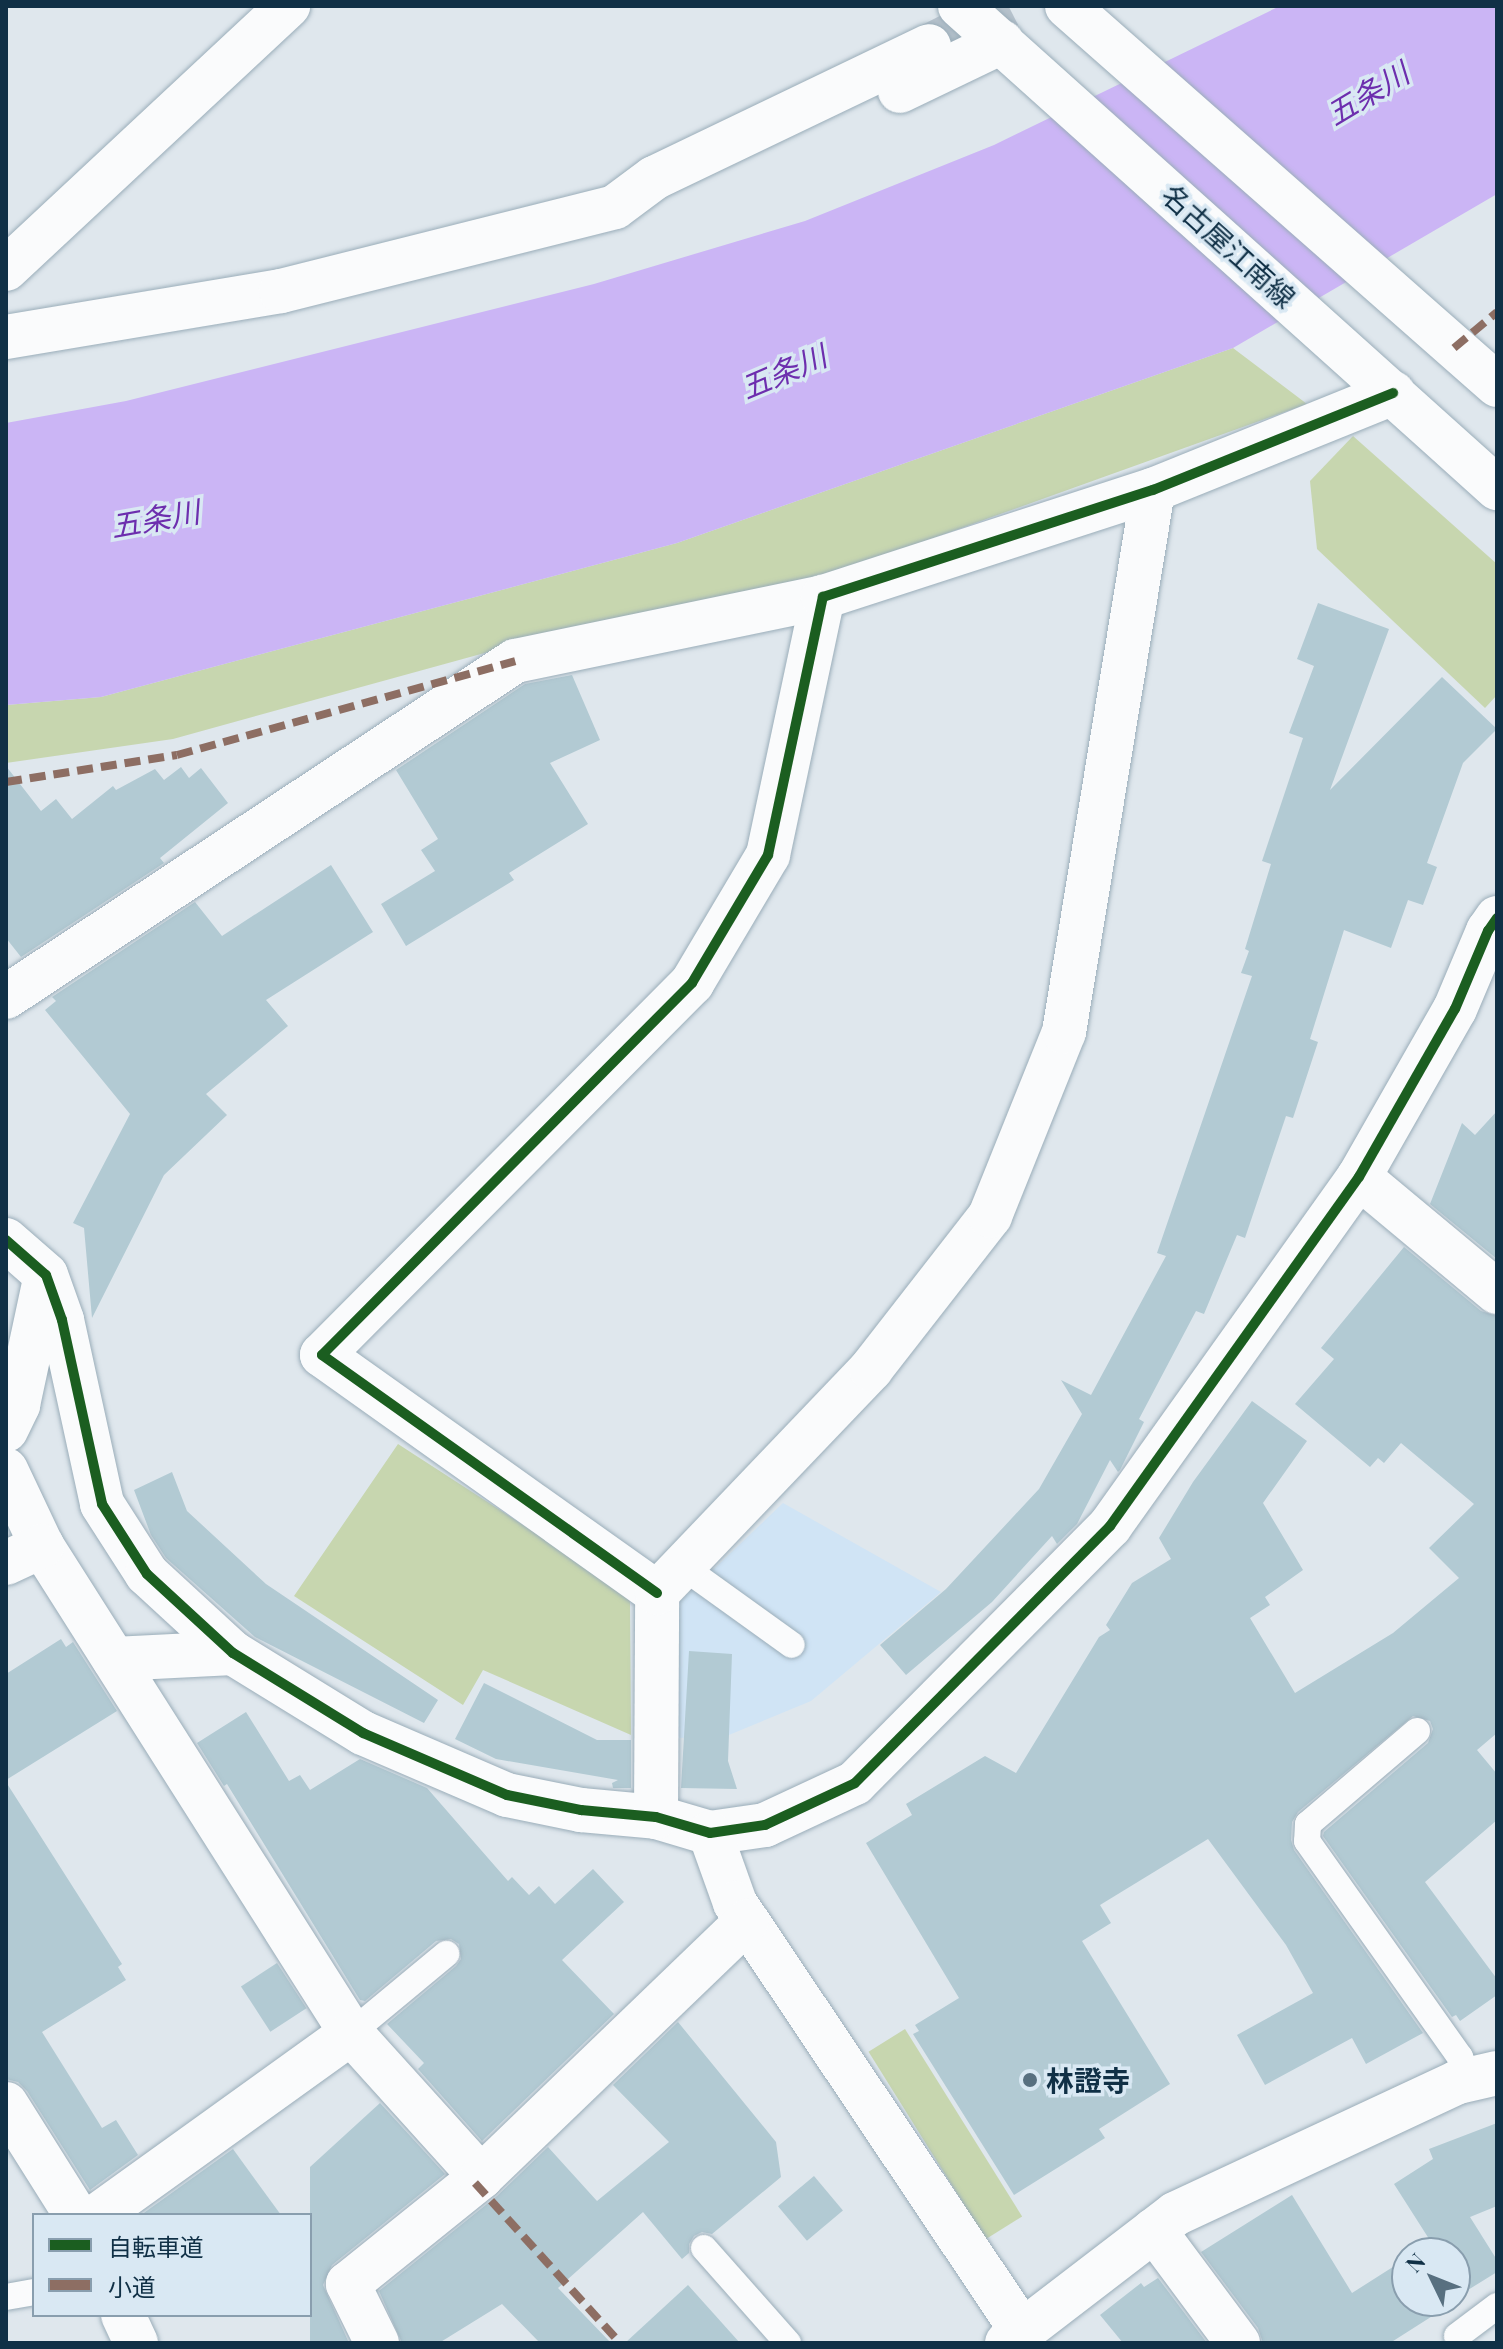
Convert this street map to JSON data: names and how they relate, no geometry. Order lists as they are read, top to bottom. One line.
{"streets":{"street":["名古屋江南線"]},"water":["五条川"],"places":["林證寺"],"legend":["自転車道","小道"],"north":"top left"}
